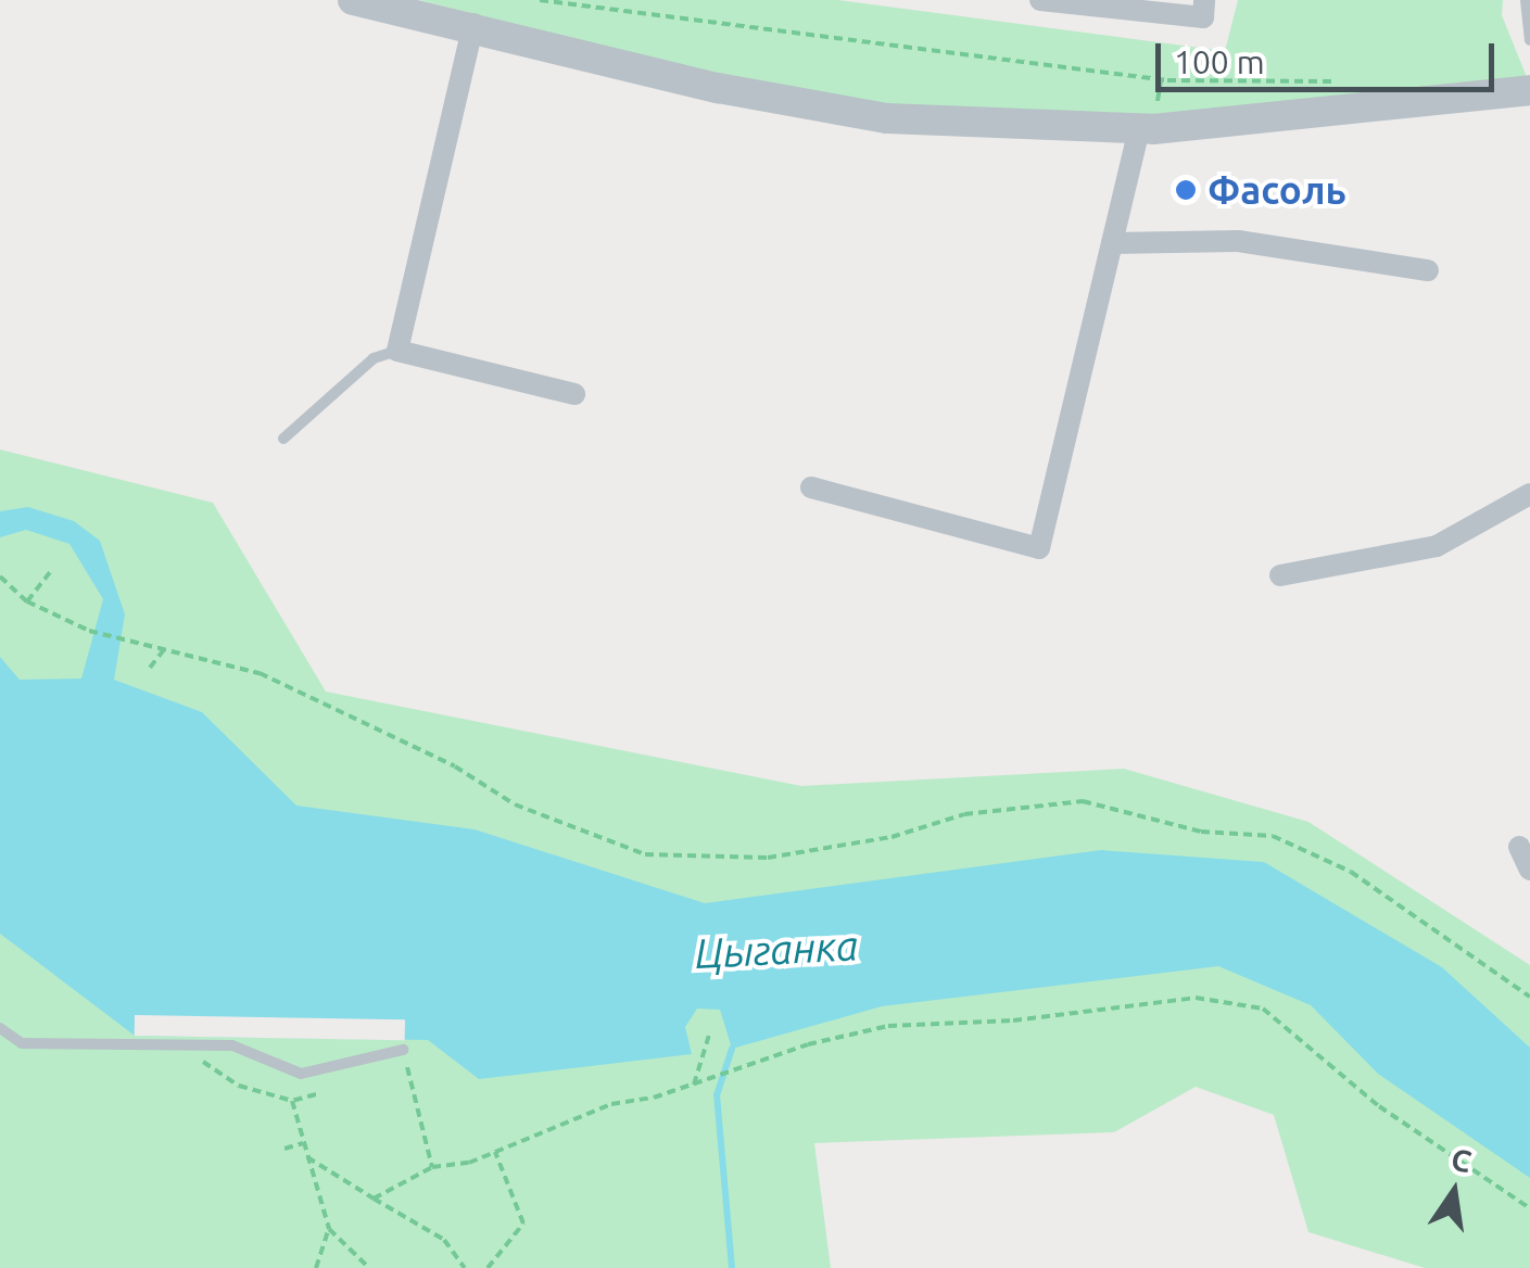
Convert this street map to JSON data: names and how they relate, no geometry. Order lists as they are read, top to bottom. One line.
{"water":["Цыганка"],"places":["Фасоль"],"scale_bar":"100 m","north":"top"}
